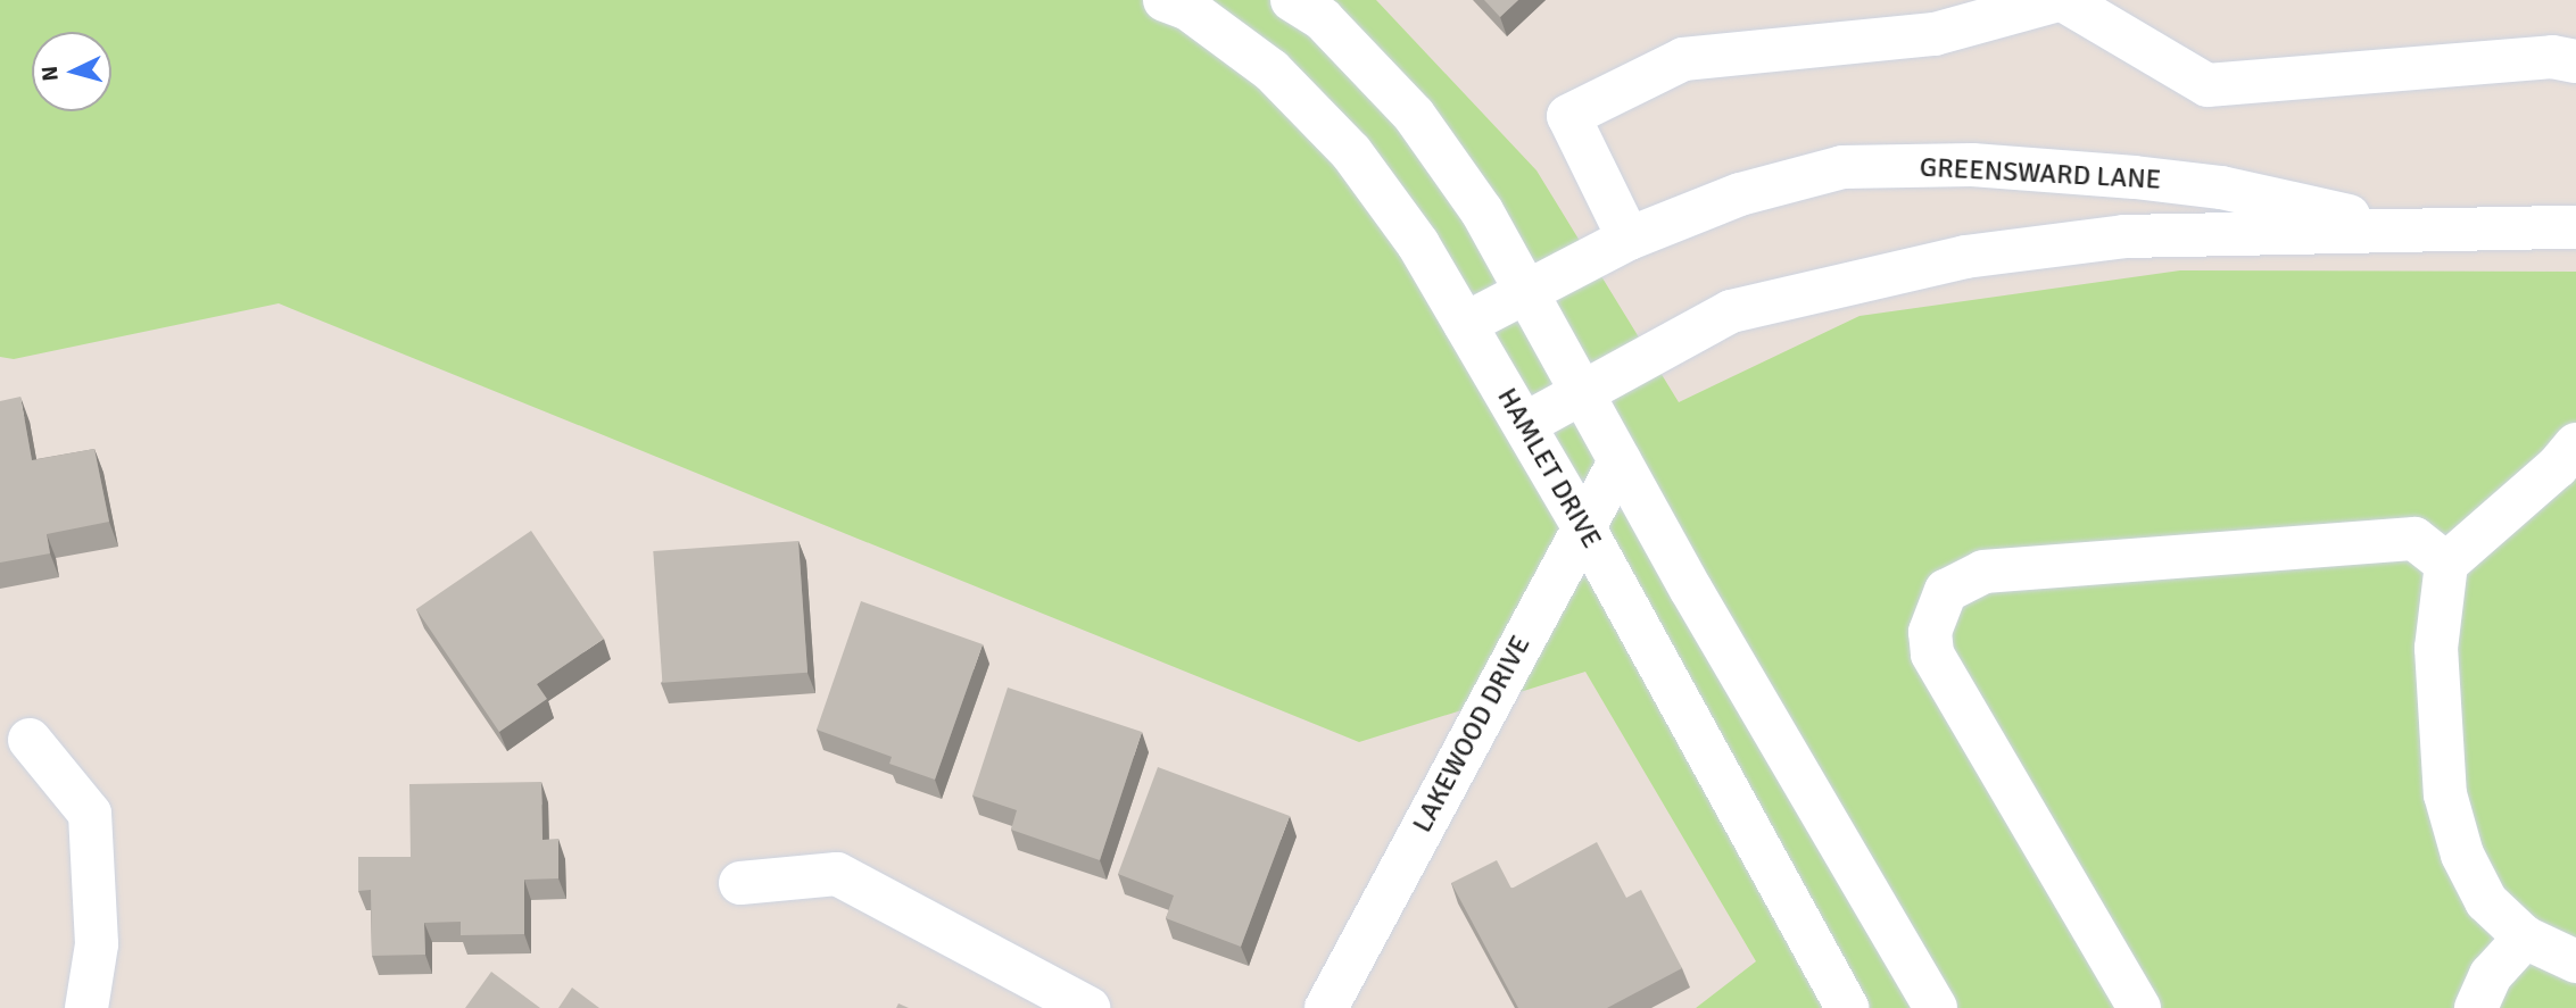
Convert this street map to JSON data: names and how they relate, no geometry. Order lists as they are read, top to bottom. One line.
{"streets":{"street":["GREENSWARD LANE","HAMLET DRIVE","LAKEWOOD DRIVE"]},"crossings":[["GREENSWARD LANE","HAMLET DRIVE"],["HAMLET DRIVE","LAKEWOOD DRIVE"]],"north":"left"}
